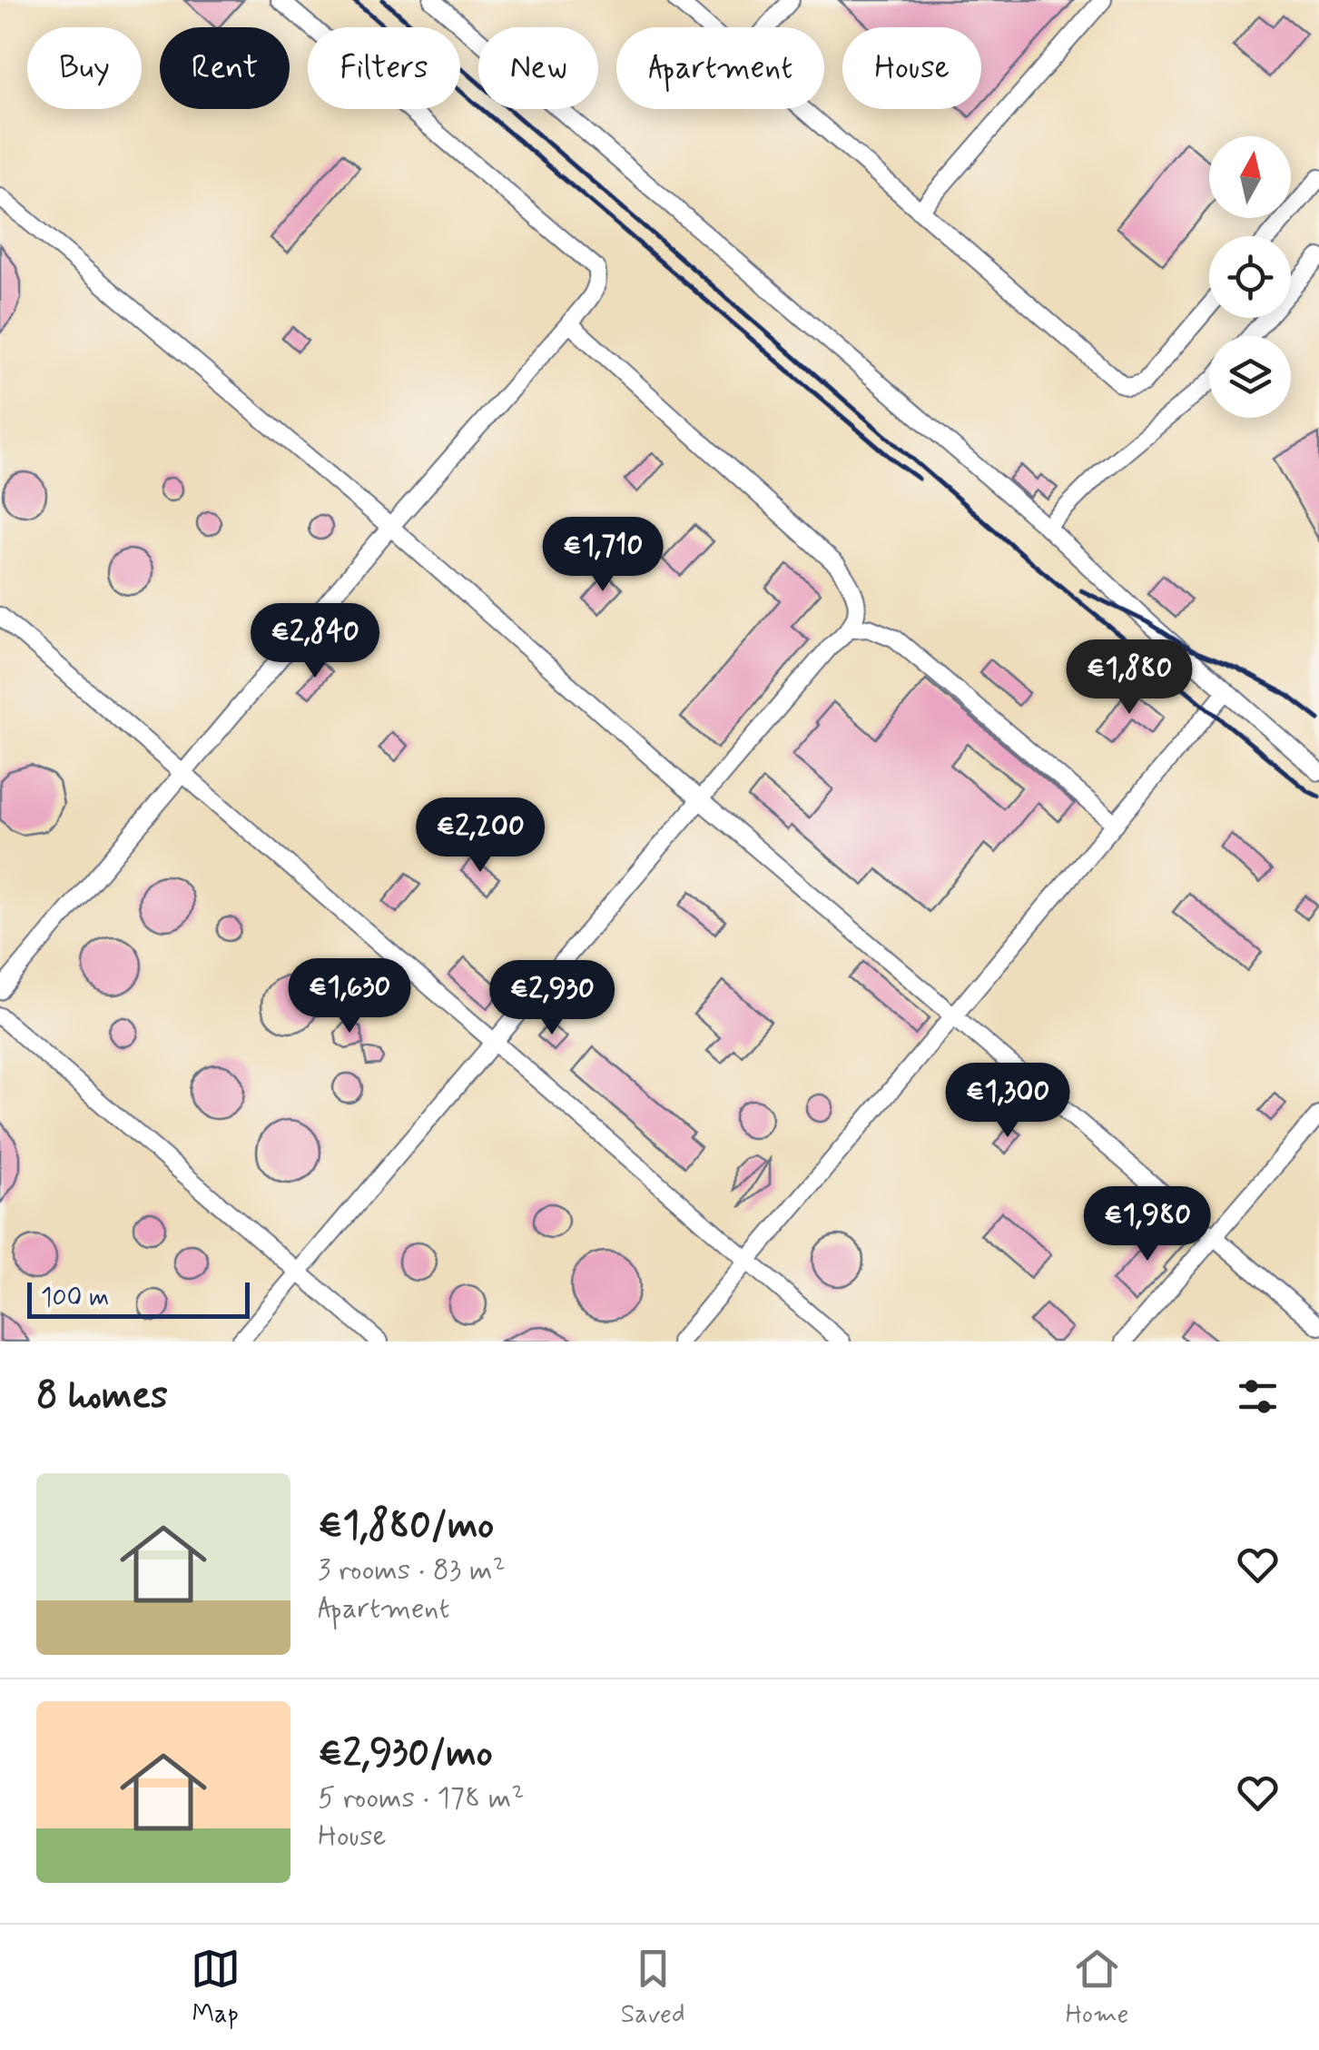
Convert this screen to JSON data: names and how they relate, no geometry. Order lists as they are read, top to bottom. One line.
{"scale_bar":"100 m","north":"top","page":{"chip":["Buy","Rent","Filters","New","Apartment","House"],"price":["€1,710","€2,840","€1,880","€2,200","€1,630","€2,930","€1,300","€1,980"],"scale":"100 m","heading":"8 homes","list":[{"name":"€1,880/mo","note":"3 rooms · 83 m² · Apartment"},{"name":"€2,930/mo","note":"5 rooms · 178 m² · House"}],"tabs":["Map","Saved","Home"]}}
